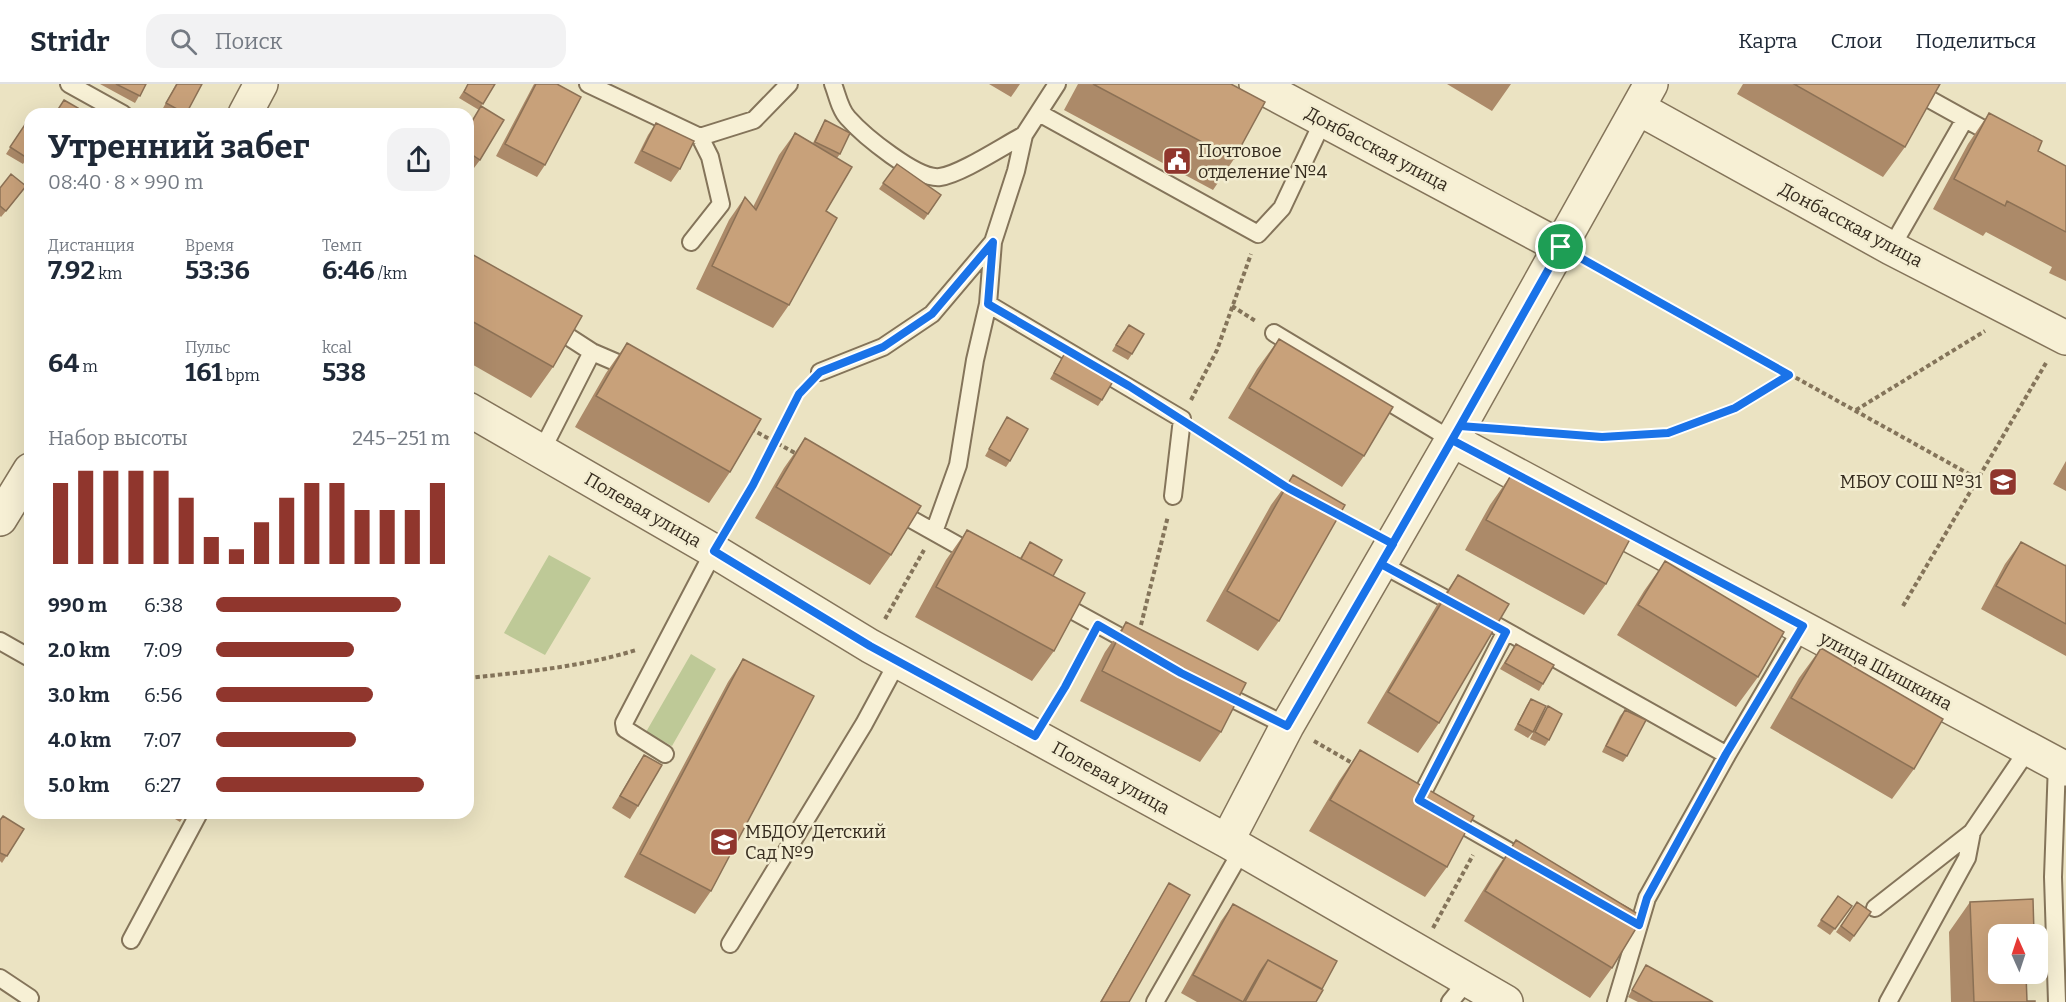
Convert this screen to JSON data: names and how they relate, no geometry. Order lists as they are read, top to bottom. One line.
{"streets":{"street":["Донбасская улица","Полевая улица","улица Шишкина"]},"places":{"public building":["Почтовое отделение №4"],"school or university":["МБОУ СОШ №31","МБДОУ Детский Сад №9"]},"north":"top","page":{"header":"Stridr","search":"Поиск","nav":["Карта","Слои","Поделиться"],"heading":["Утренний забег","08:40 · 8 × 990 m"],"stats":[["Дистанция","7.92 km"],["Время","53:36"],["Темп","6:46 /km"],["64 m"],["Пульс","161 bpm"],["kcal","538"]],"chart":["Набор высоты","245–251 m"],"list":[{"name":"990 m","note":"6:38"},{"name":"2.0 km","note":"7:09"},{"name":"3.0 km","note":"6:56"},{"name":"4.0 km","note":"7:07"},{"name":"5.0 km","note":"6:27"}]}}
